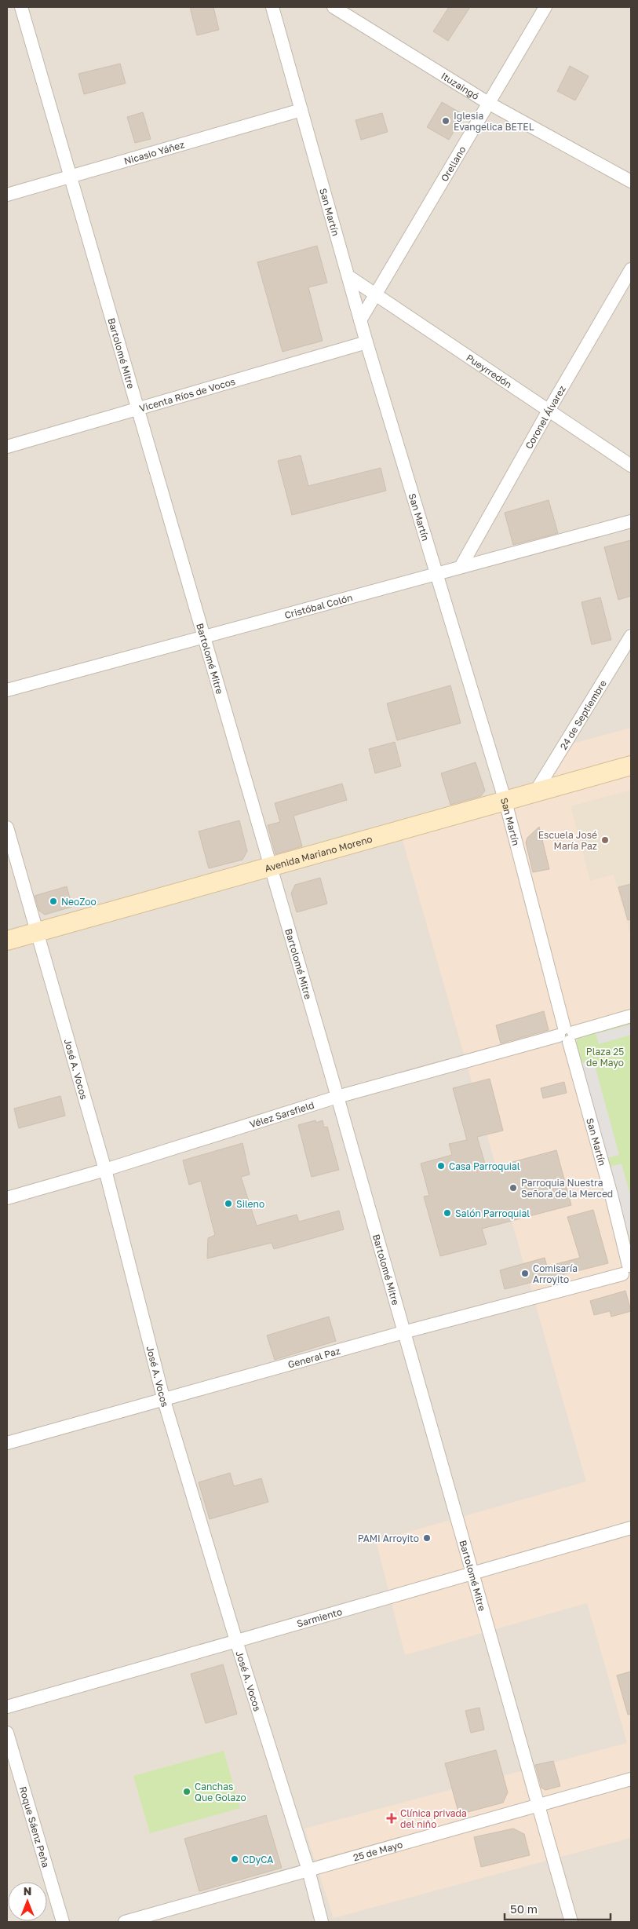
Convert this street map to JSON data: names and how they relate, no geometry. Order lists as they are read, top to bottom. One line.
{"streets":{"main road":["Avenida Mariano Moreno"],"street":["Ituzaingó","Nicasio Yáñez","Orellano","San Martín","Bartolomé Mitre","Pueyrredón","Vicenta Ríos de Vocos","Coronel Álvarez","Cristóbal Colón","24 de Septiembre","José A. Vocos","Vélez Sarsfield","General Paz","Sarmiento","Roque Sáenz Peña","25 de Mayo"]},"crossings":[["Ituzaingó","Orellano"],["Nicasio Yáñez","San Martín"],["Nicasio Yáñez","Bartolomé Mitre"],["Orellano","San Martín"],["Orellano","Pueyrredón"],["San Martín","Pueyrredón"],["San Martín","Vicenta Ríos de Vocos"],["San Martín","Cristóbal Colón"],["San Martín","Avenida Mariano Moreno"],["San Martín","Vélez Sarsfield"],["San Martín","General Paz"],["Bartolomé Mitre","Vicenta Ríos de Vocos"],["Bartolomé Mitre","Cristóbal Colón"],["Bartolomé Mitre","Avenida Mariano Moreno"],["Bartolomé Mitre","Vélez Sarsfield"],["Bartolomé Mitre","General Paz"],["Bartolomé Mitre","Sarmiento"],["Bartolomé Mitre","25 de Mayo"],["Pueyrredón","Coronel Álvarez"],["Coronel Álvarez","Cristóbal Colón"],["24 de Septiembre","Avenida Mariano Moreno"],["Avenida Mariano Moreno","José A. Vocos"],["José A. Vocos","Vélez Sarsfield"],["José A. Vocos","General Paz"],["José A. Vocos","Sarmiento"],["José A. Vocos","25 de Mayo"]],"parks":["Plaza 25 de Mayo"],"places":{"other":["Iglesia Evangelica BETEL","Escuela José María Paz","NeoZoo","Casa Parroquial","Parroquia Nuestra Señora de la Merced","Sileno","Salón Parroquial","Comisaría Arroyito","PAMI Arroyito","Canchas Que Golazo","CDyCA"],"health":["Clínica privada del niño"]},"scale_bar":"50 m","north":"top"}
